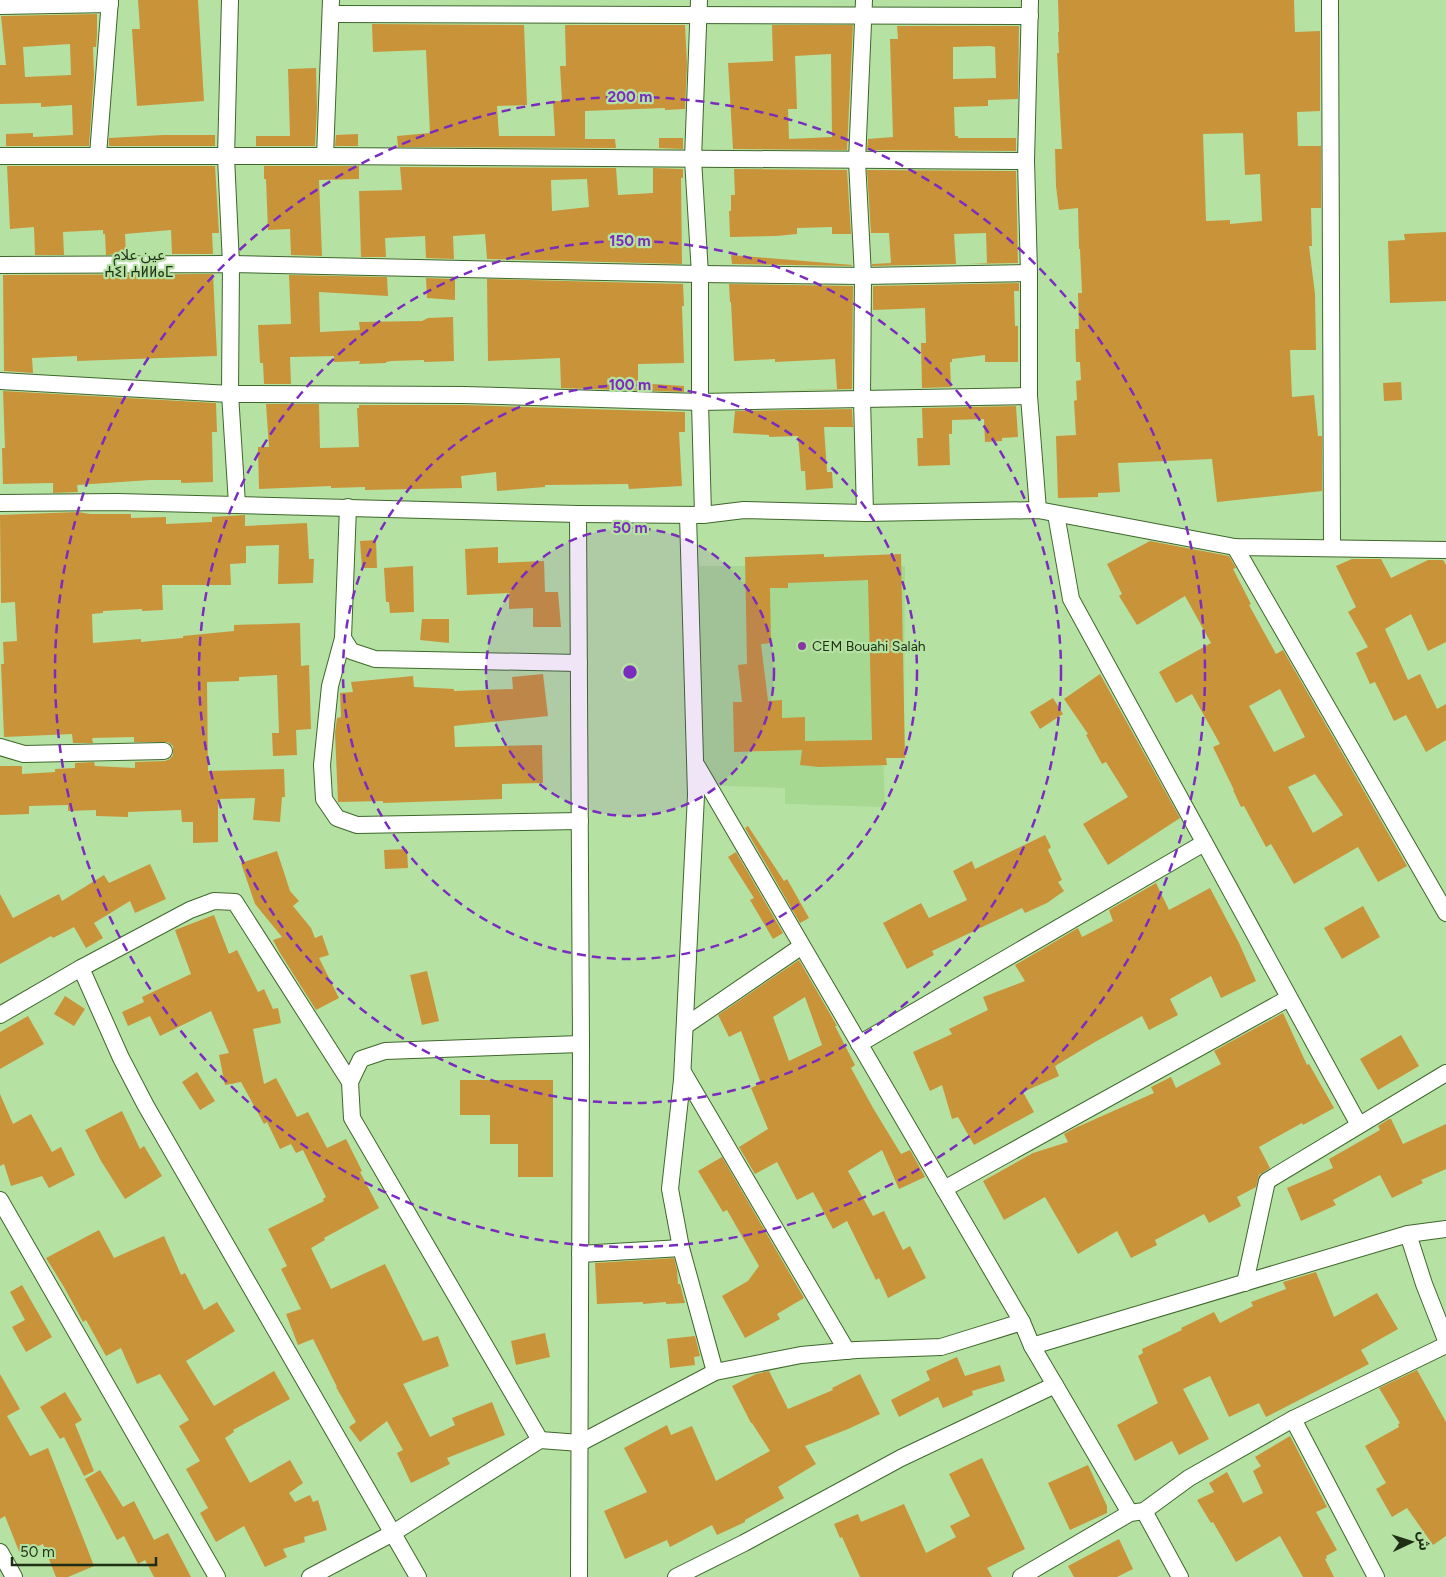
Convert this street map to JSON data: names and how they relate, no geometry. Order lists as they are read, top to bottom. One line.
{"districts":["عين علام ⵄⵉⵏ ⵄⵍⵍⴰⵎ"],"places":["CEM Bouahi Salah"],"scale_bar":"50 m","north":"right","rings":["200 m","150 m","100 m","50 m"]}
